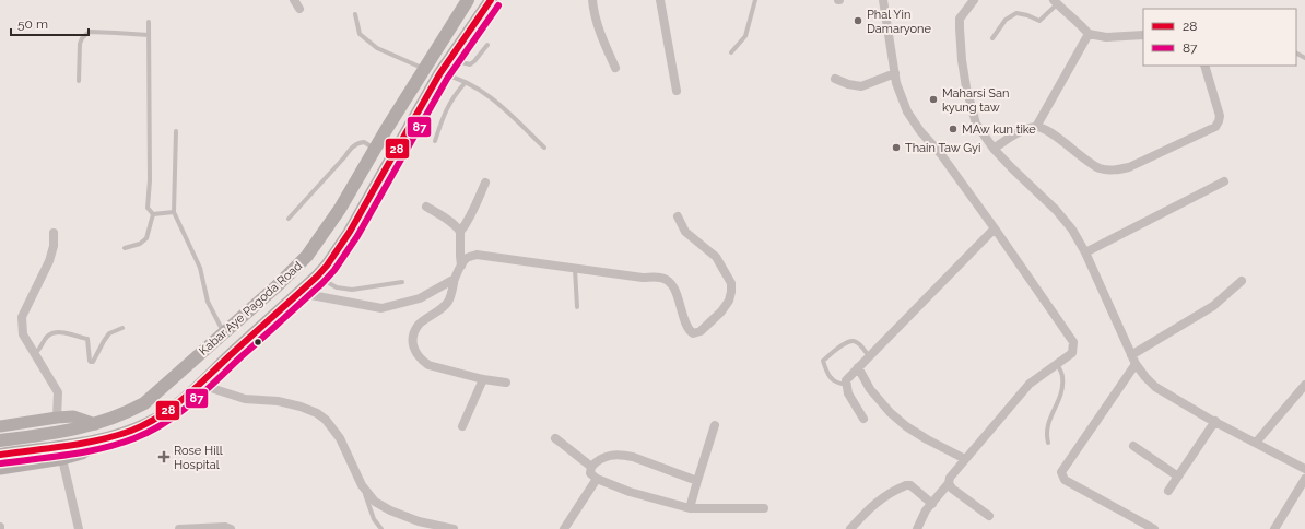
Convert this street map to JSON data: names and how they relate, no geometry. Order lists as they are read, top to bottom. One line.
{"streets":{"main road":["Kabar Aye Pagoda Road"]},"places":{"other":["Phal Yin Damaryone","Maharsi San kyung taw","MAw kun tike","Thain Taw Gyi"],"health":["Rose Hill Hospital"]},"lines":["transit line 28","transit line 87"],"legend":["28","87"],"scale_bar":"50 m"}
